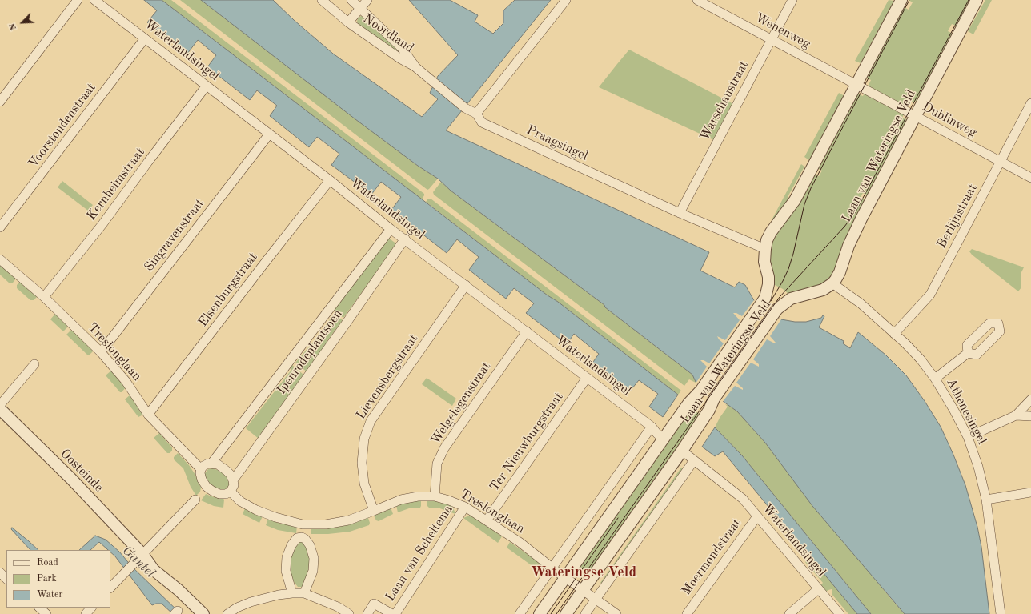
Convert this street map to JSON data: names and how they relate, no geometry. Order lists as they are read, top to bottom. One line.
{"streets":{"street":["Wenenweg","Noordland","Waterlandsingel","Warschaustraat","Dublinweg","Voorstondenstraat","Praagsingel","Laan van Wateringse Veld","Kernheimstraat","Berlijnstraat","Singravenstraat","Elsenburgstraat","Treslonglaan","Ipenrodeplantsoen","Lievensbergstraat","Welgelegenstraat","Athenesingel","Ter Nieuwburgstraat","Oosteinde","Laan van Scheltema","Moermondstraat"]},"crossings":[["Wenenweg","Warschaustraat"],["Wenenweg","Dublinweg"],["Wenenweg","Laan van Wateringse Veld"],["Noordland","Praagsingel"],["Waterlandsingel","Voorstondenstraat"],["Waterlandsingel","Laan van Wateringse Veld"],["Waterlandsingel","Kernheimstraat"],["Waterlandsingel","Singravenstraat"],["Waterlandsingel","Elsenburgstraat"],["Waterlandsingel","Ipenrodeplantsoen"],["Waterlandsingel","Lievensbergstraat"],["Waterlandsingel","Welgelegenstraat"],["Waterlandsingel","Ter Nieuwburgstraat"],["Waterlandsingel","Moermondstraat"],["Warschaustraat","Praagsingel"],["Dublinweg","Laan van Wateringse Veld"],["Dublinweg","Berlijnstraat"],["Praagsingel","Laan van Wateringse Veld"],["Laan van Wateringse Veld","Treslonglaan"],["Laan van Wateringse Veld","Athenesingel"],["Kernheimstraat","Treslonglaan"],["Berlijnstraat","Athenesingel"],["Singravenstraat","Treslonglaan"],["Elsenburgstraat","Treslonglaan"],["Treslonglaan","Ipenrodeplantsoen"],["Treslonglaan","Lievensbergstraat"],["Treslonglaan","Welgelegenstraat"],["Treslonglaan","Ter Nieuwburgstraat"],["Treslonglaan","Laan van Scheltema"]],"districts":["Wateringse Veld"],"water":["Gantel"],"legend":["Road","Park","Water"],"north":"bottom left"}
